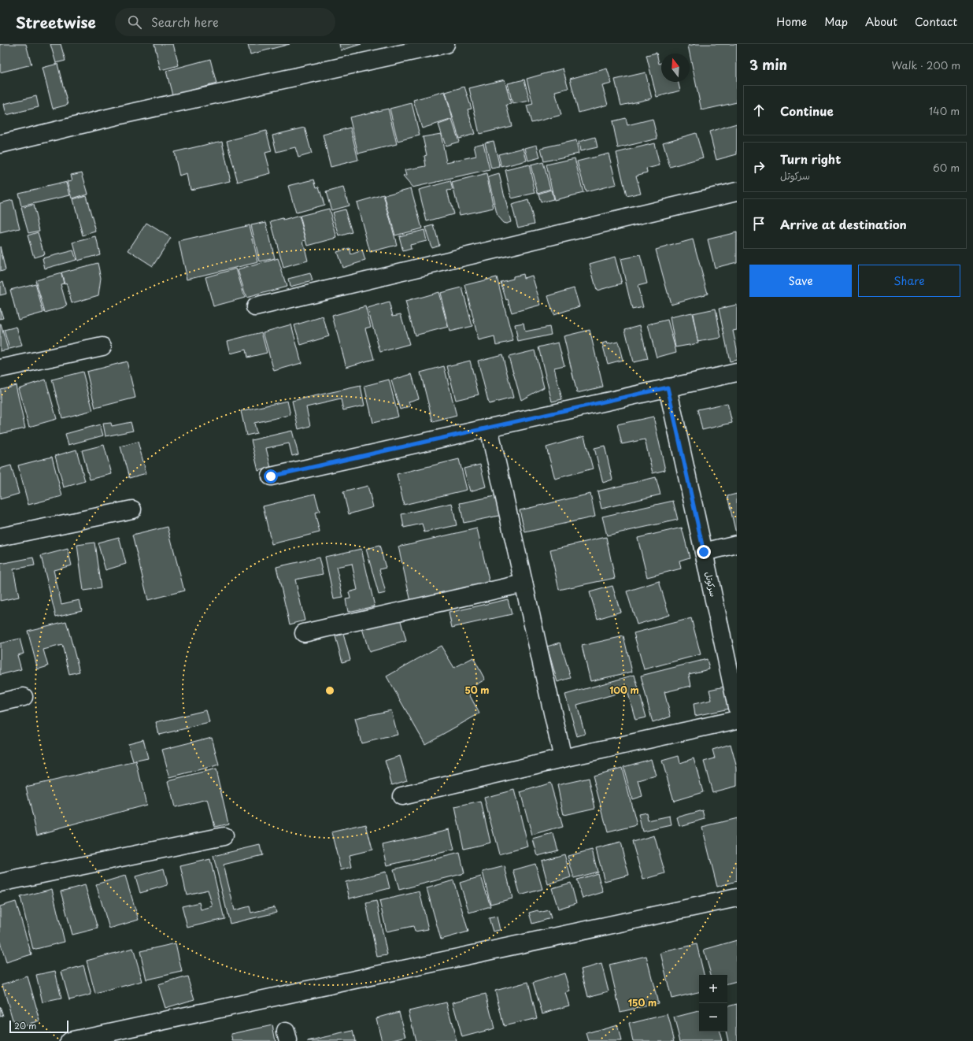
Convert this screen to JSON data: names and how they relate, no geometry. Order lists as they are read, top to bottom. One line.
{"streets":{"street":["سرکوتل"]},"scale_bar":"20 m","north":"top","page":{"header":"Streetwise","search":"Search here","nav":["Home","Map","About","Contact"],"heading":["3 min","Walk · 200 m"],"list":[["Continue","140 m"],["Turn right","سرکوتل","60 m"],"Arrive at destination"],"buttons":["Save","Share"],"map_buttons":["+","−"],"scale":"20 m"},"rings":["50 m","100 m","150 m"]}
